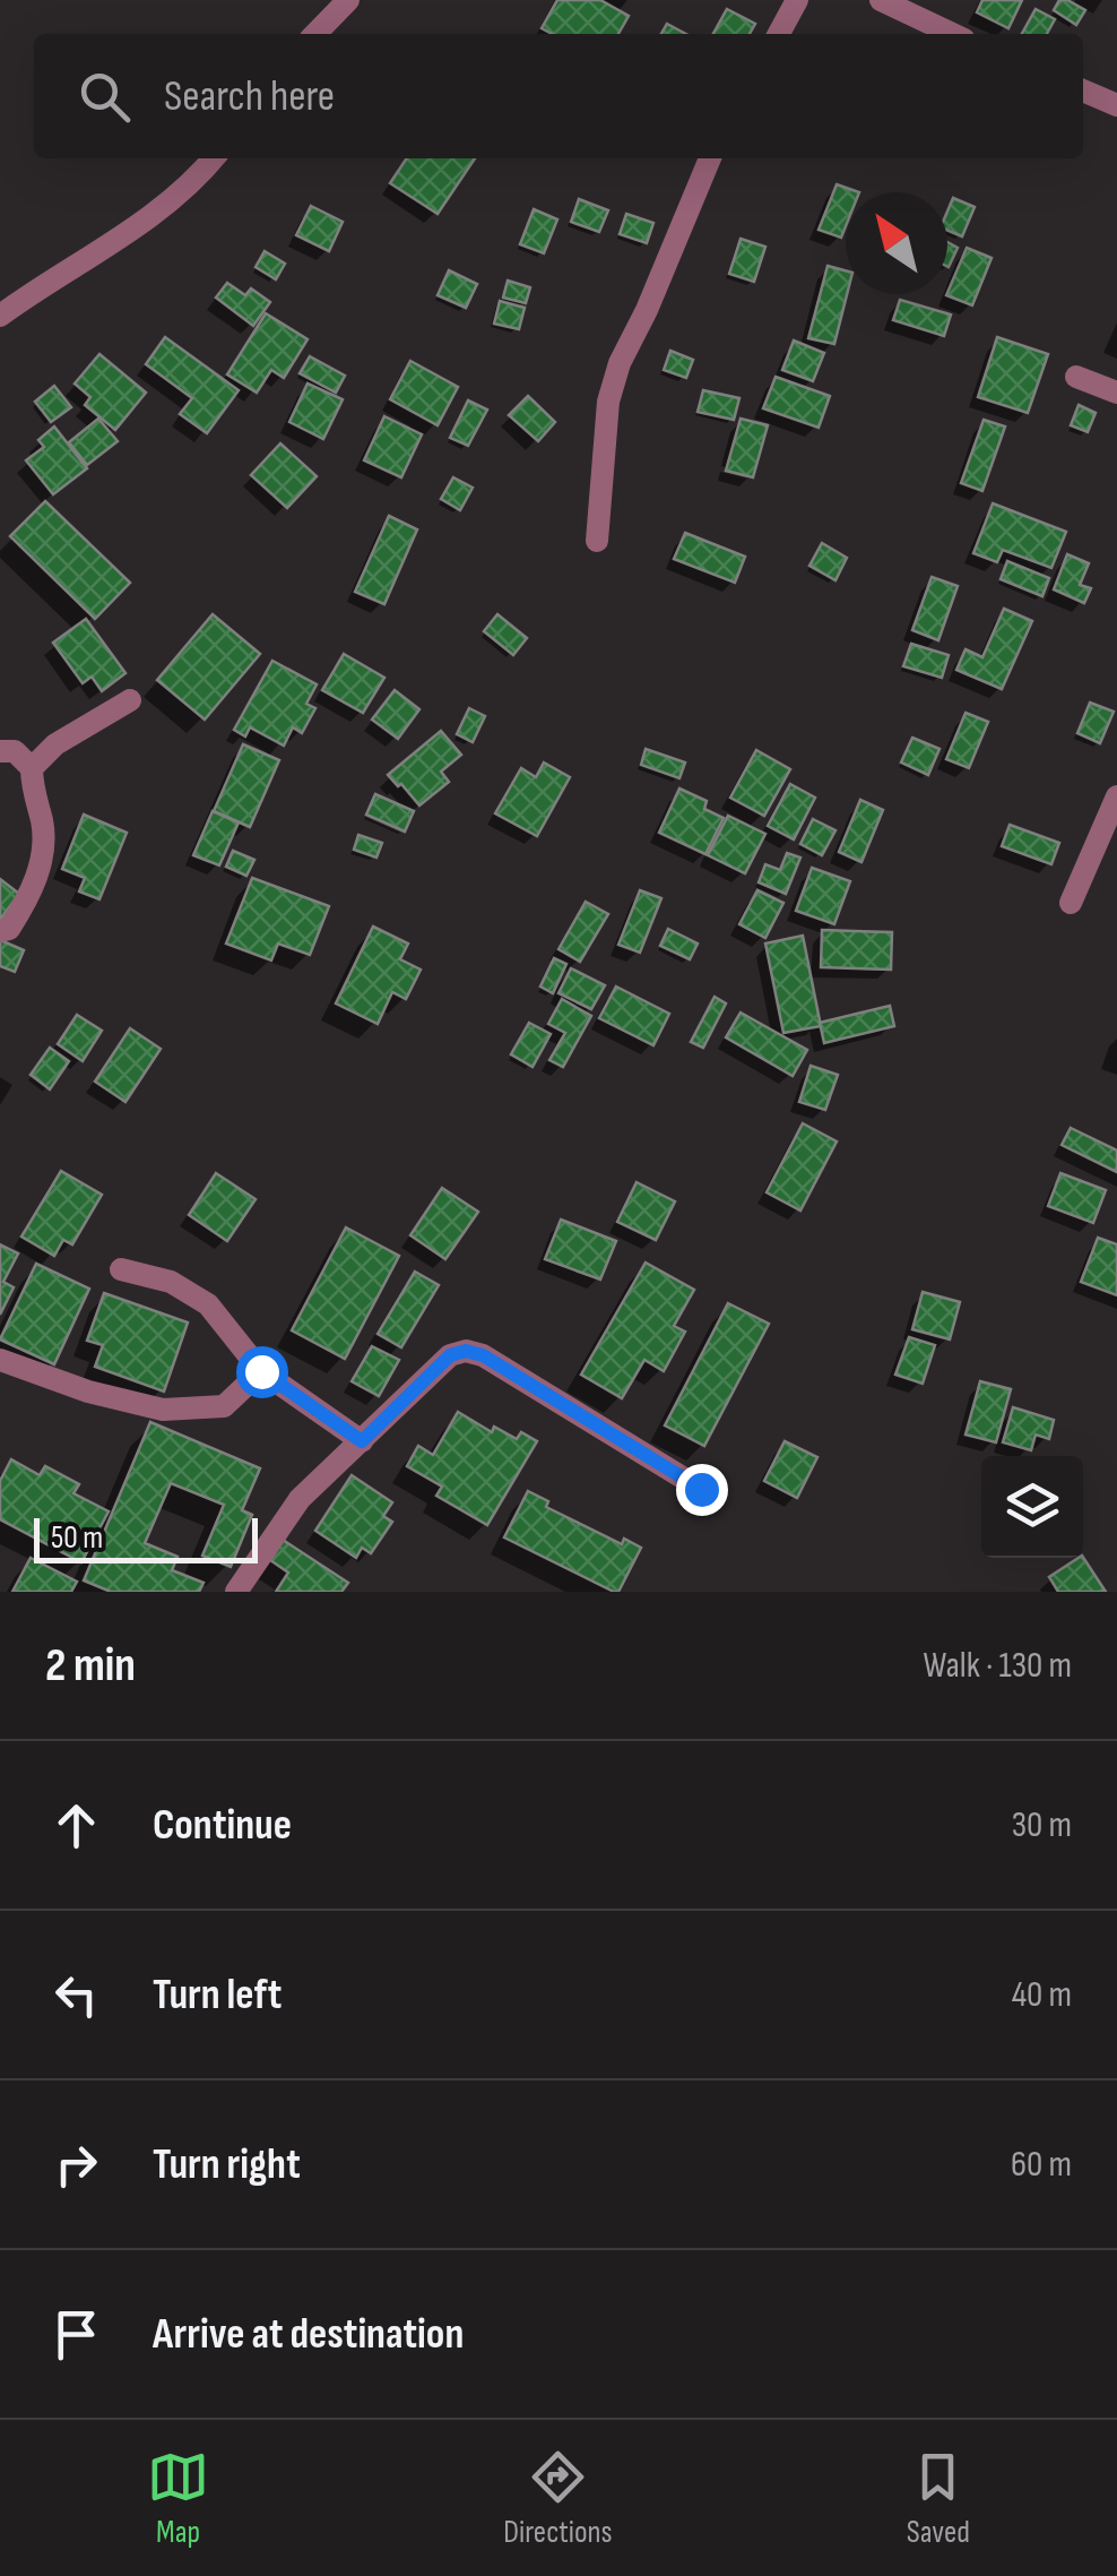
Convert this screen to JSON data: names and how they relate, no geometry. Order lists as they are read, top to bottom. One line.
{"scale_bar":"50 m","north":"top left","page":{"search":"Search here","scale":"50 m","heading":["2 min","Walk · 130 m"],"list":[["Continue","30 m"],["Turn left","40 m"],["Turn right","60 m"],"Arrive at destination"],"nav":["Map","Directions","Saved"]}}
